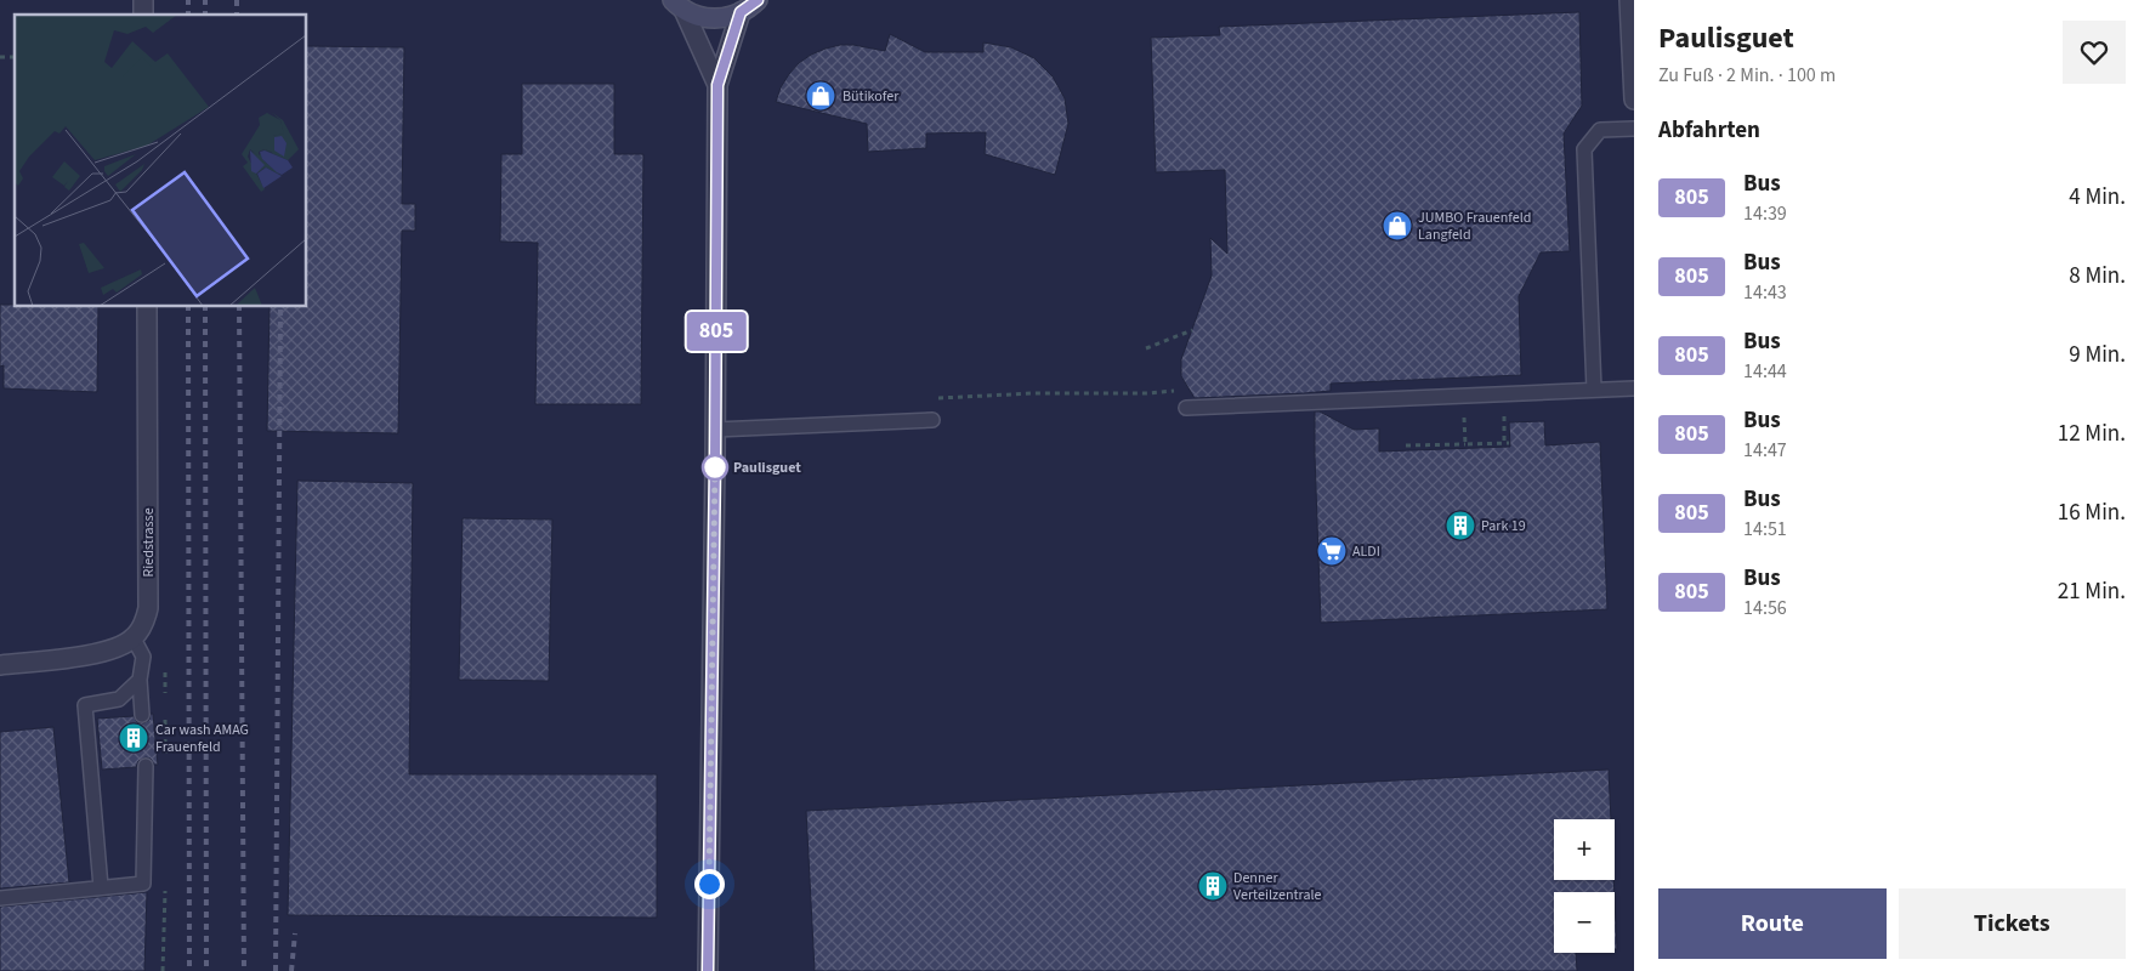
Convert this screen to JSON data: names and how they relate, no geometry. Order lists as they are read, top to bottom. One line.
{"streets":{"street":["Riedstrasse"]},"places":{"shop":["Bütikofer","JUMBO Frauenfeld Langfeld"],"other":["Paulisguet"],"building":["Park 19","Car wash AMAG Frauenfeld","Denner Verteilzentrale"],"supermarket":["ALDI"]},"lines":["bus line 805"],"page":{"on_map":"805","heading":[["Paulisguet","Zu Fuß · 2 Min. · 100 m"],"Abfahrten"],"list":[{"mark":"805","name":"Bus","note":"14:39","value":"4 Min."},{"mark":"805","name":"Bus","note":"14:43","value":"8 Min."},{"mark":"805","name":"Bus","note":"14:44","value":"9 Min."},{"mark":"805","name":"Bus","note":"14:47","value":"12 Min."},{"mark":"805","name":"Bus","note":"14:51","value":"16 Min."},{"mark":"805","name":"Bus","note":"14:56","value":"21 Min."}],"map_buttons":["+","−"],"buttons":["Route","Tickets"]}}
